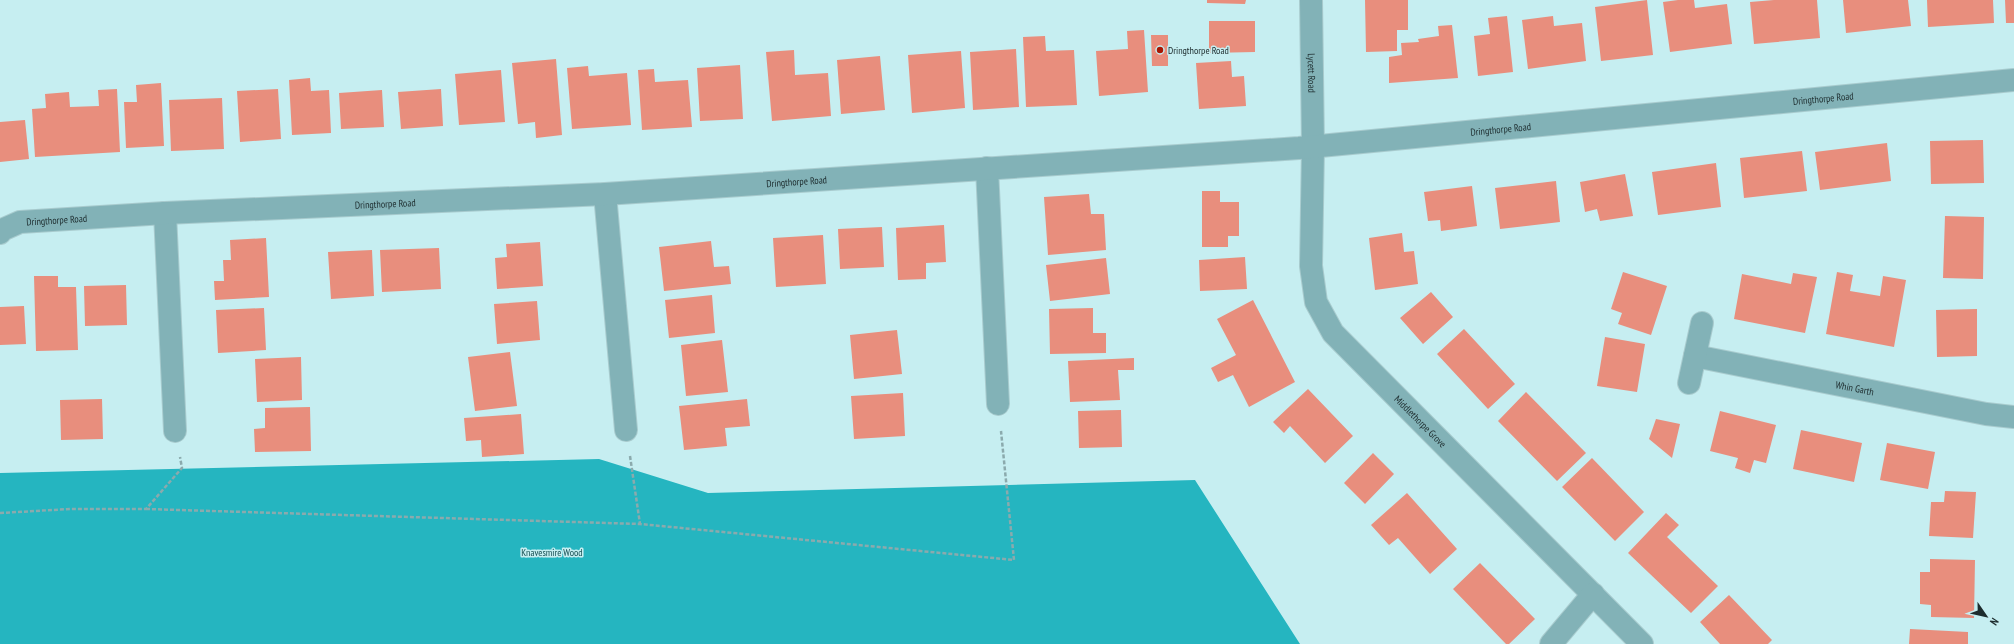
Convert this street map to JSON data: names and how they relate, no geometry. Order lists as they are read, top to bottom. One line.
{"streets":{"street":["Lycett Road","Dringthorpe Road","Whin Garth","Middlethorpe Grove"]},"crossings":[["Lycett Road","Dringthorpe Road"],["Lycett Road","Middlethorpe Grove"],["Dringthorpe Road","Middlethorpe Grove"]],"parks":["Knavesmire Wood"],"places":["Dringthorpe Road"],"north":"bottom right"}
